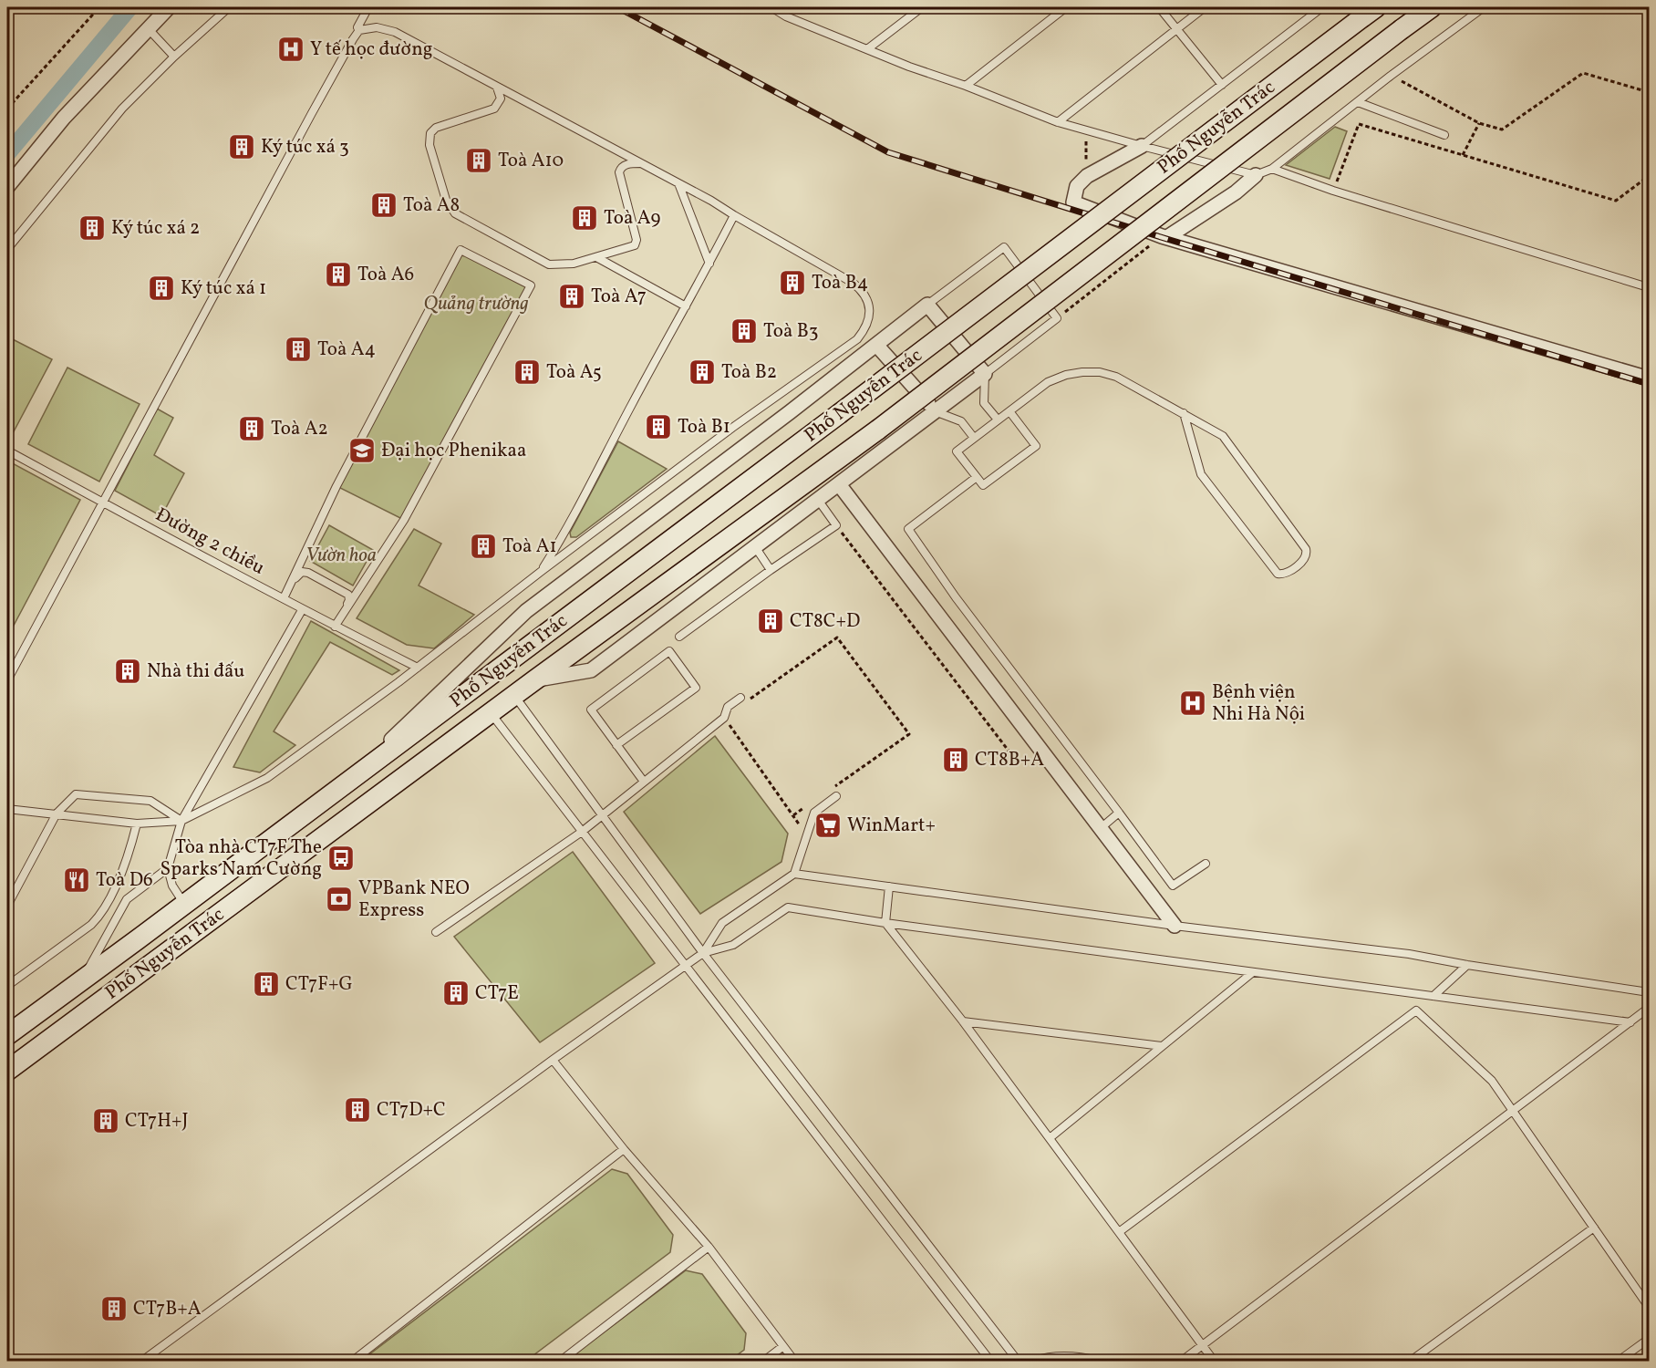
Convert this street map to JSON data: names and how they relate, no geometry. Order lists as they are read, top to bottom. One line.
{"streets":{"main road":["Phố Nguyễn Trác"],"lane":["Đường 2 chiều"]},"parks":["Quảng trường","Vườn hoa"],"places":{"hospital":["Y tế học đường","Bệnh viện Nhi Hà Nội"],"building":["Ký túc xá 3","Toà A10","Toà A8","Toà A9","Ký túc xá 2","Toà A6","Toà B4","Ký túc xá 1","Toà A7","Toà B3","Toà A4","Toà A5","Toà B2","Toà B1","Toà A2","Toà A1","CT8C+D","Nhà thi đấu","CT8B+A","CT7F+G","CT7E","CT7D+C","CT7H+J","CT7B+A"],"school or university":["Đại học Phenikaa"],"supermarket":["WinMart+"],"bus stop":["Tòa nhà CT7F The Sparks Nam Cường"],"restaurant":["Toà D6"],"bank":["VPBank NEO Express"]}}
